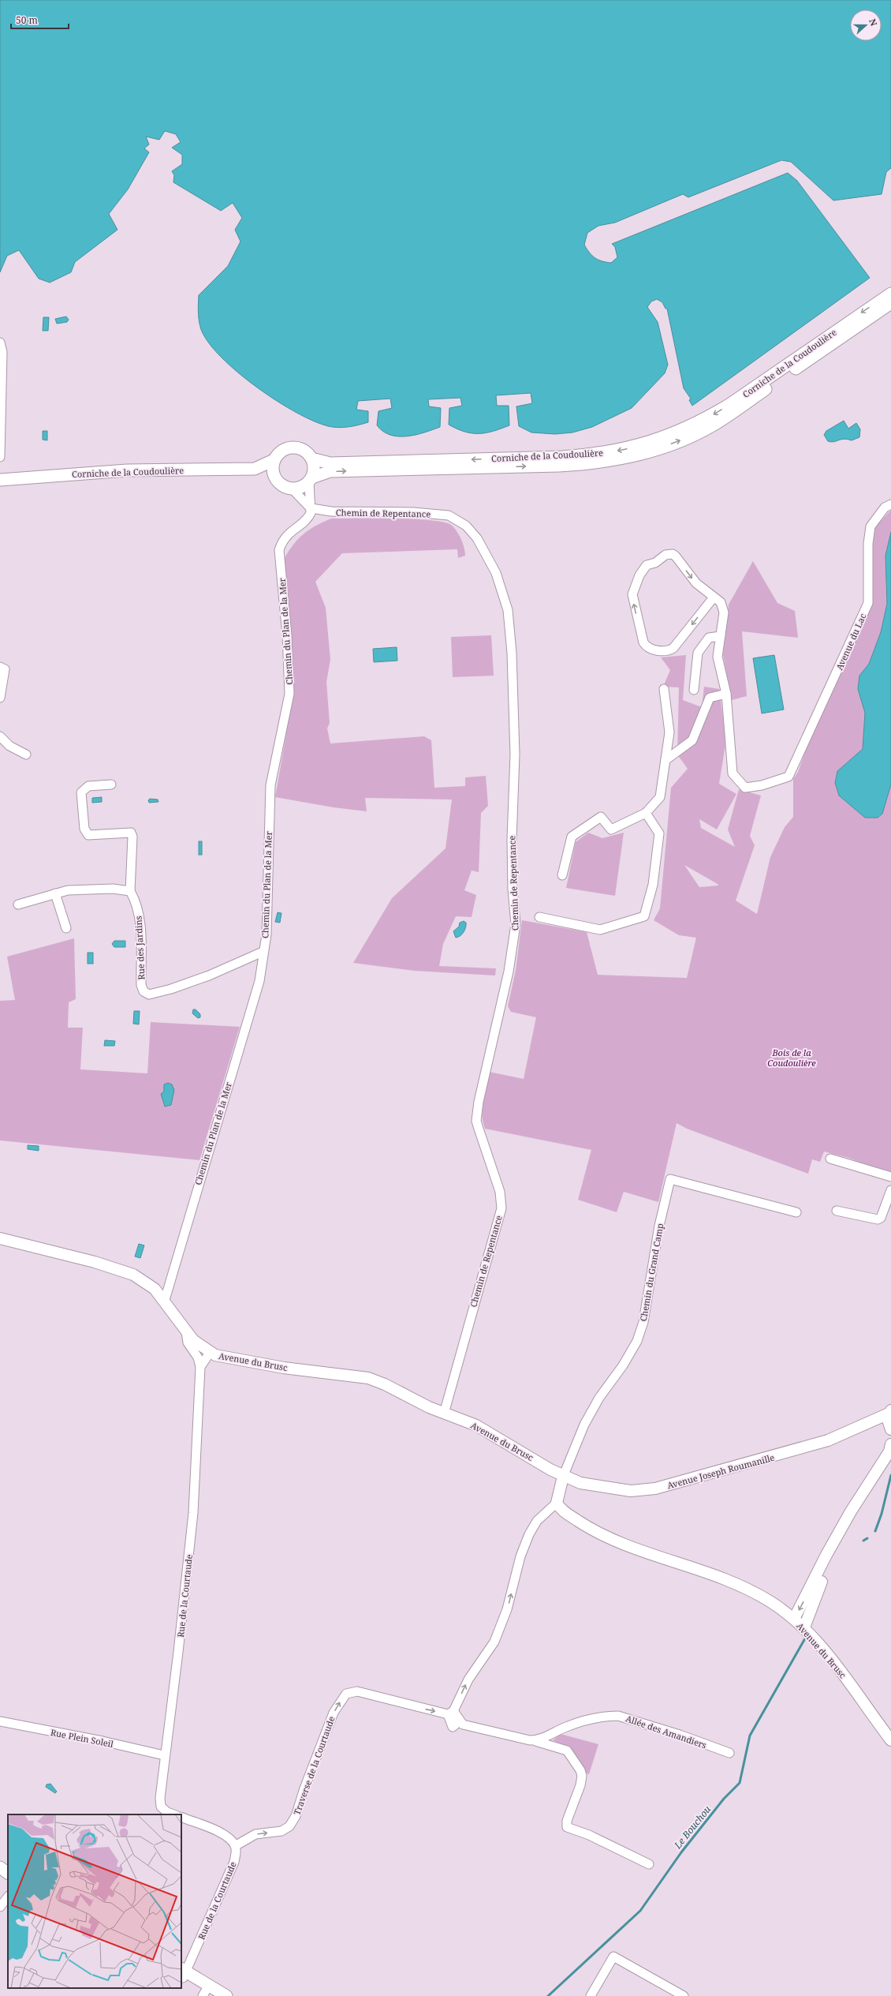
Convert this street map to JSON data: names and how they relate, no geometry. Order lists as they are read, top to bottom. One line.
{"streets":{"main road":["Corniche de la Coudoulière"],"street":["Chemin de Repentance","Chemin du Plan de la Mer","Avenue du Lac","Rue des Jardins","Chemin du Grand Camp","Avenue du Brusc","Avenue Joseph Roumanille","Rue de la Courtaude","Allée des Amandiers","Rue Plein Soleil","Traverse de la Courtaude"]},"crossings":[["Chemin de Repentance","Chemin du Plan de la Mer"],["Chemin de Repentance","Avenue du Brusc"],["Chemin du Plan de la Mer","Rue des Jardins"],["Chemin du Plan de la Mer","Avenue du Brusc"],["Chemin du Grand Camp","Avenue du Brusc"],["Chemin du Grand Camp","Avenue Joseph Roumanille"],["Avenue du Brusc","Avenue Joseph Roumanille"],["Avenue du Brusc","Rue de la Courtaude"],["Rue de la Courtaude","Rue Plein Soleil"],["Rue de la Courtaude","Traverse de la Courtaude"],["Allée des Amandiers","Traverse de la Courtaude"]],"one_way":["Traverse de la Courtaude"],"water":["Le Bouchou"],"parks":["Bois de la Coudoulière"],"scale_bar":"50 m","north":"right"}
